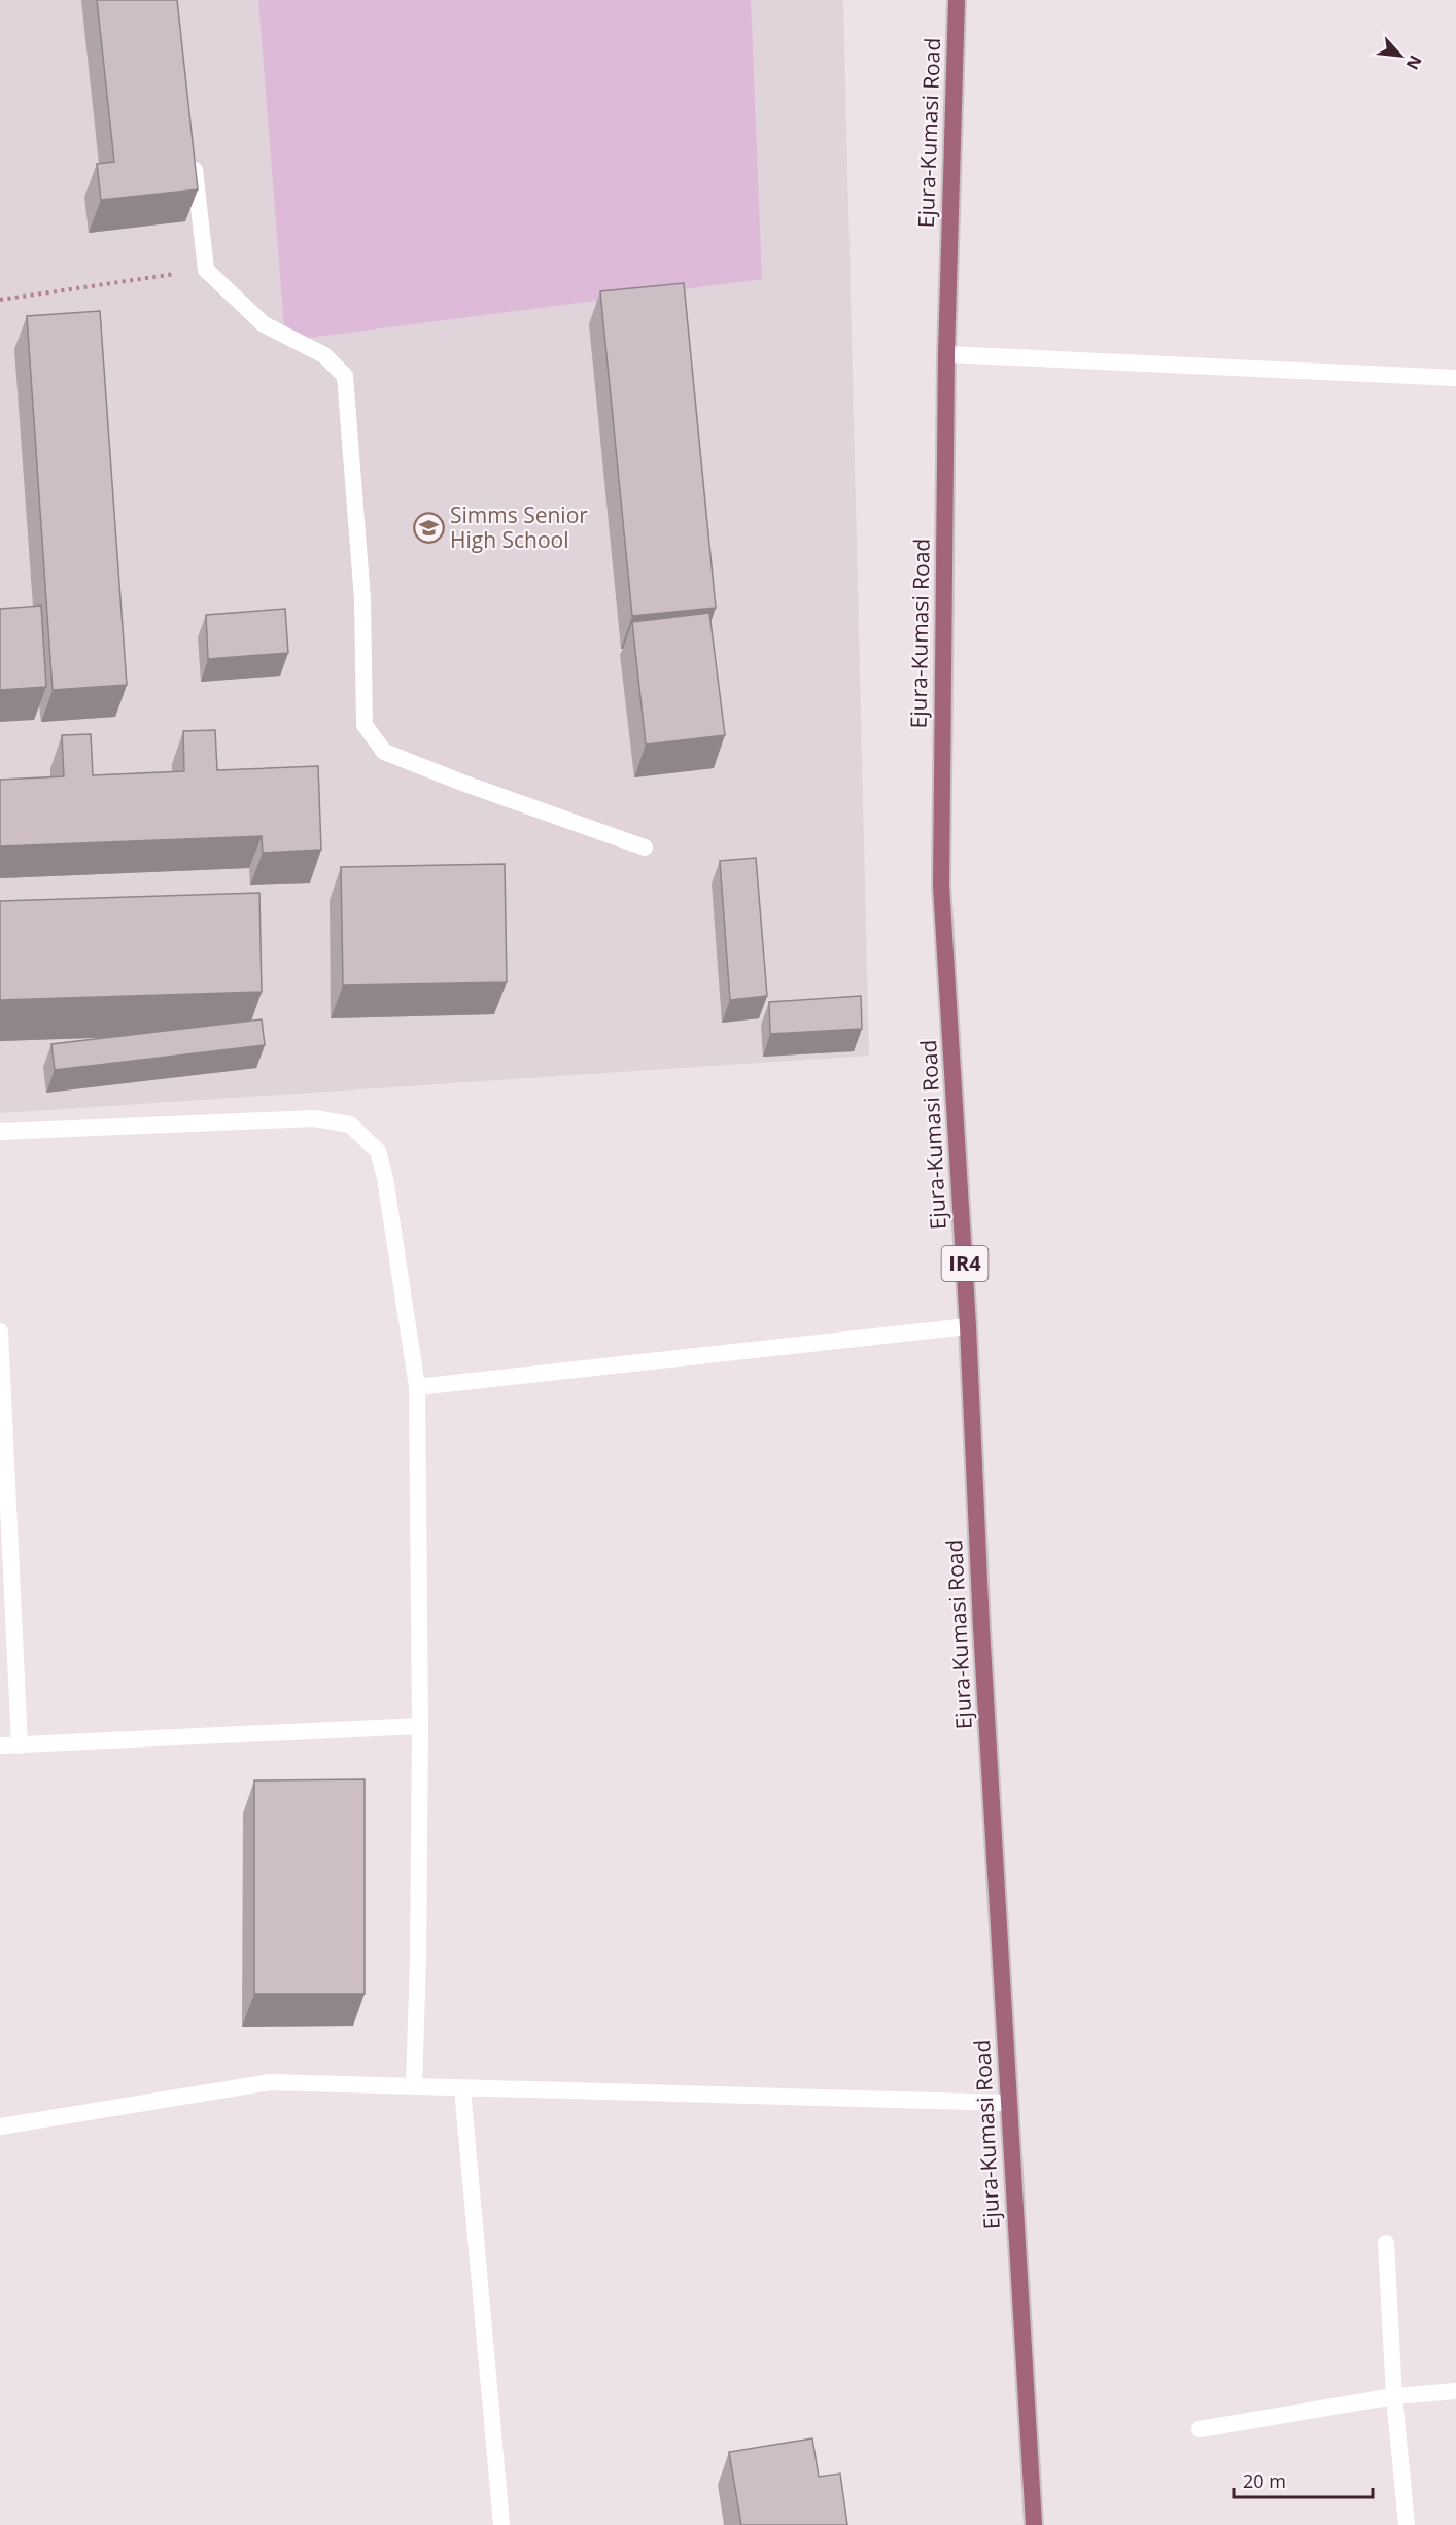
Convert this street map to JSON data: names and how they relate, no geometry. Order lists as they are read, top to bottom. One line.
{"streets":{"main road":["Ejura-Kumasi Road","IR4"]},"places":{"school or university":["Simms Senior High School"]},"scale_bar":"20 m","north":"bottom right"}
